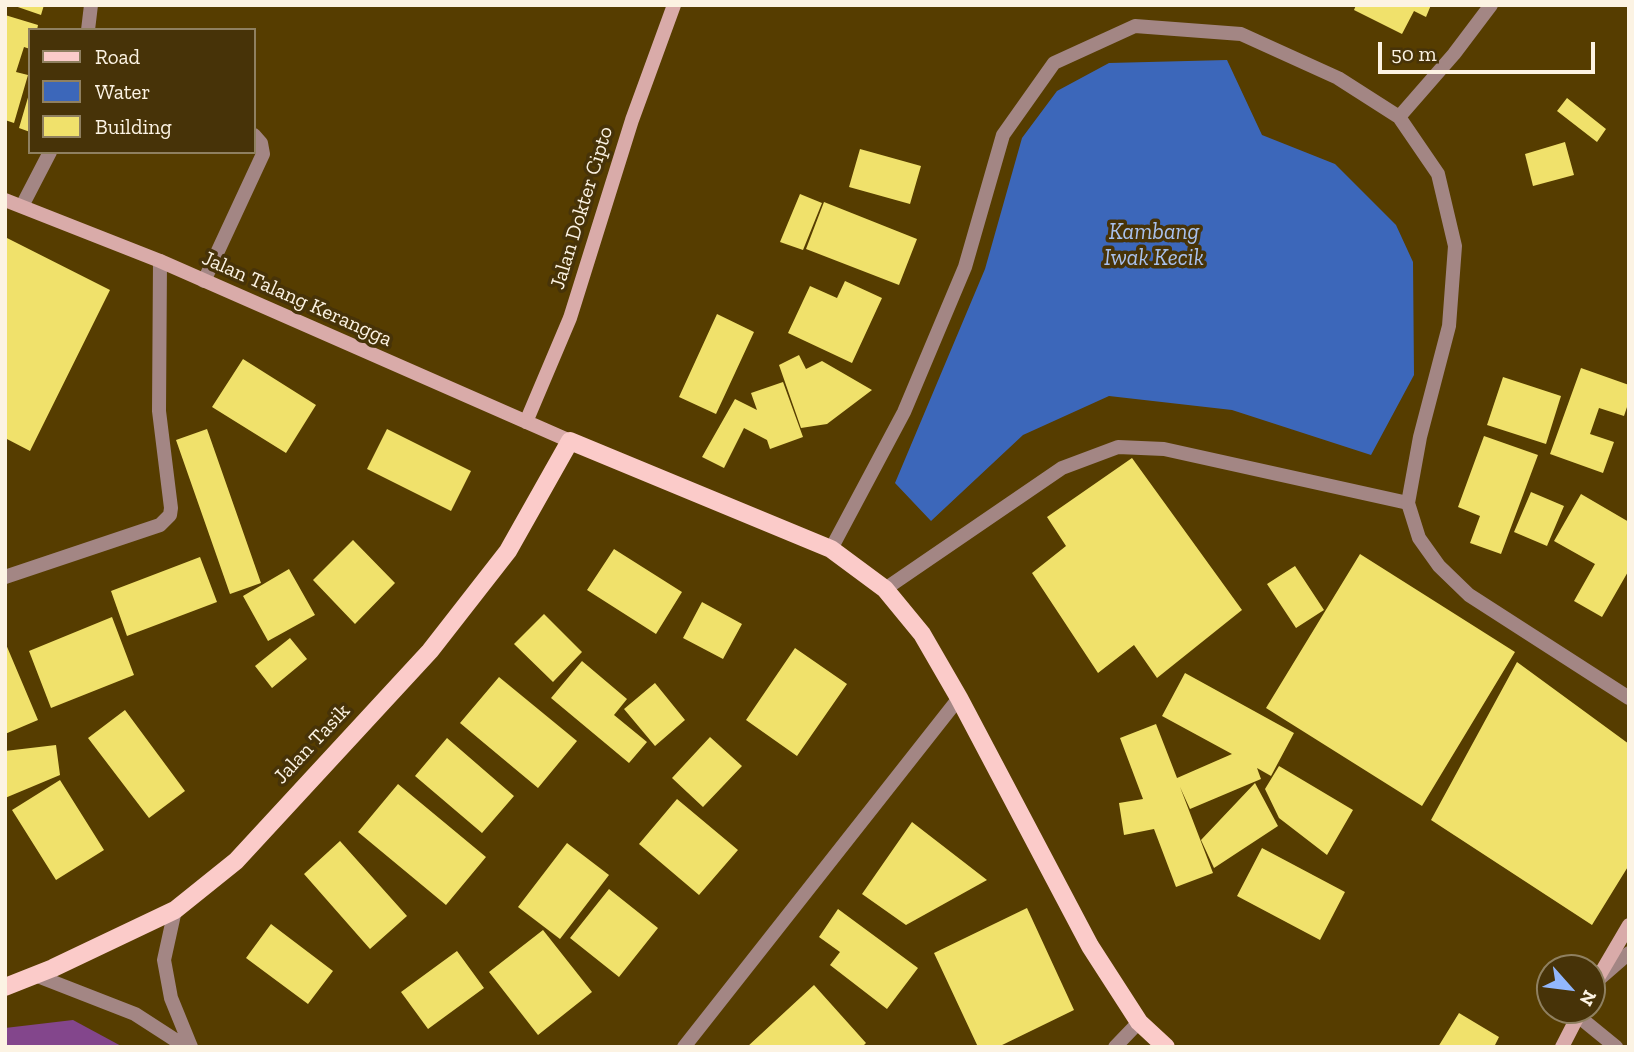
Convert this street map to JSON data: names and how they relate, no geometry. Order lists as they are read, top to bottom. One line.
{"streets":{"main road":["Jalan Tasik"],"street":["Jalan Dokter Cipto","Jalan Talang Kerangga"]},"crossings":[["Jalan Dokter Cipto","Jalan Talang Kerangga"],["Jalan Talang Kerangga","Jalan Tasik"]],"water":["Kambang Iwak Kecik"],"legend":["Road","Water","Building"],"scale_bar":"50 m","north":"bottom right"}
